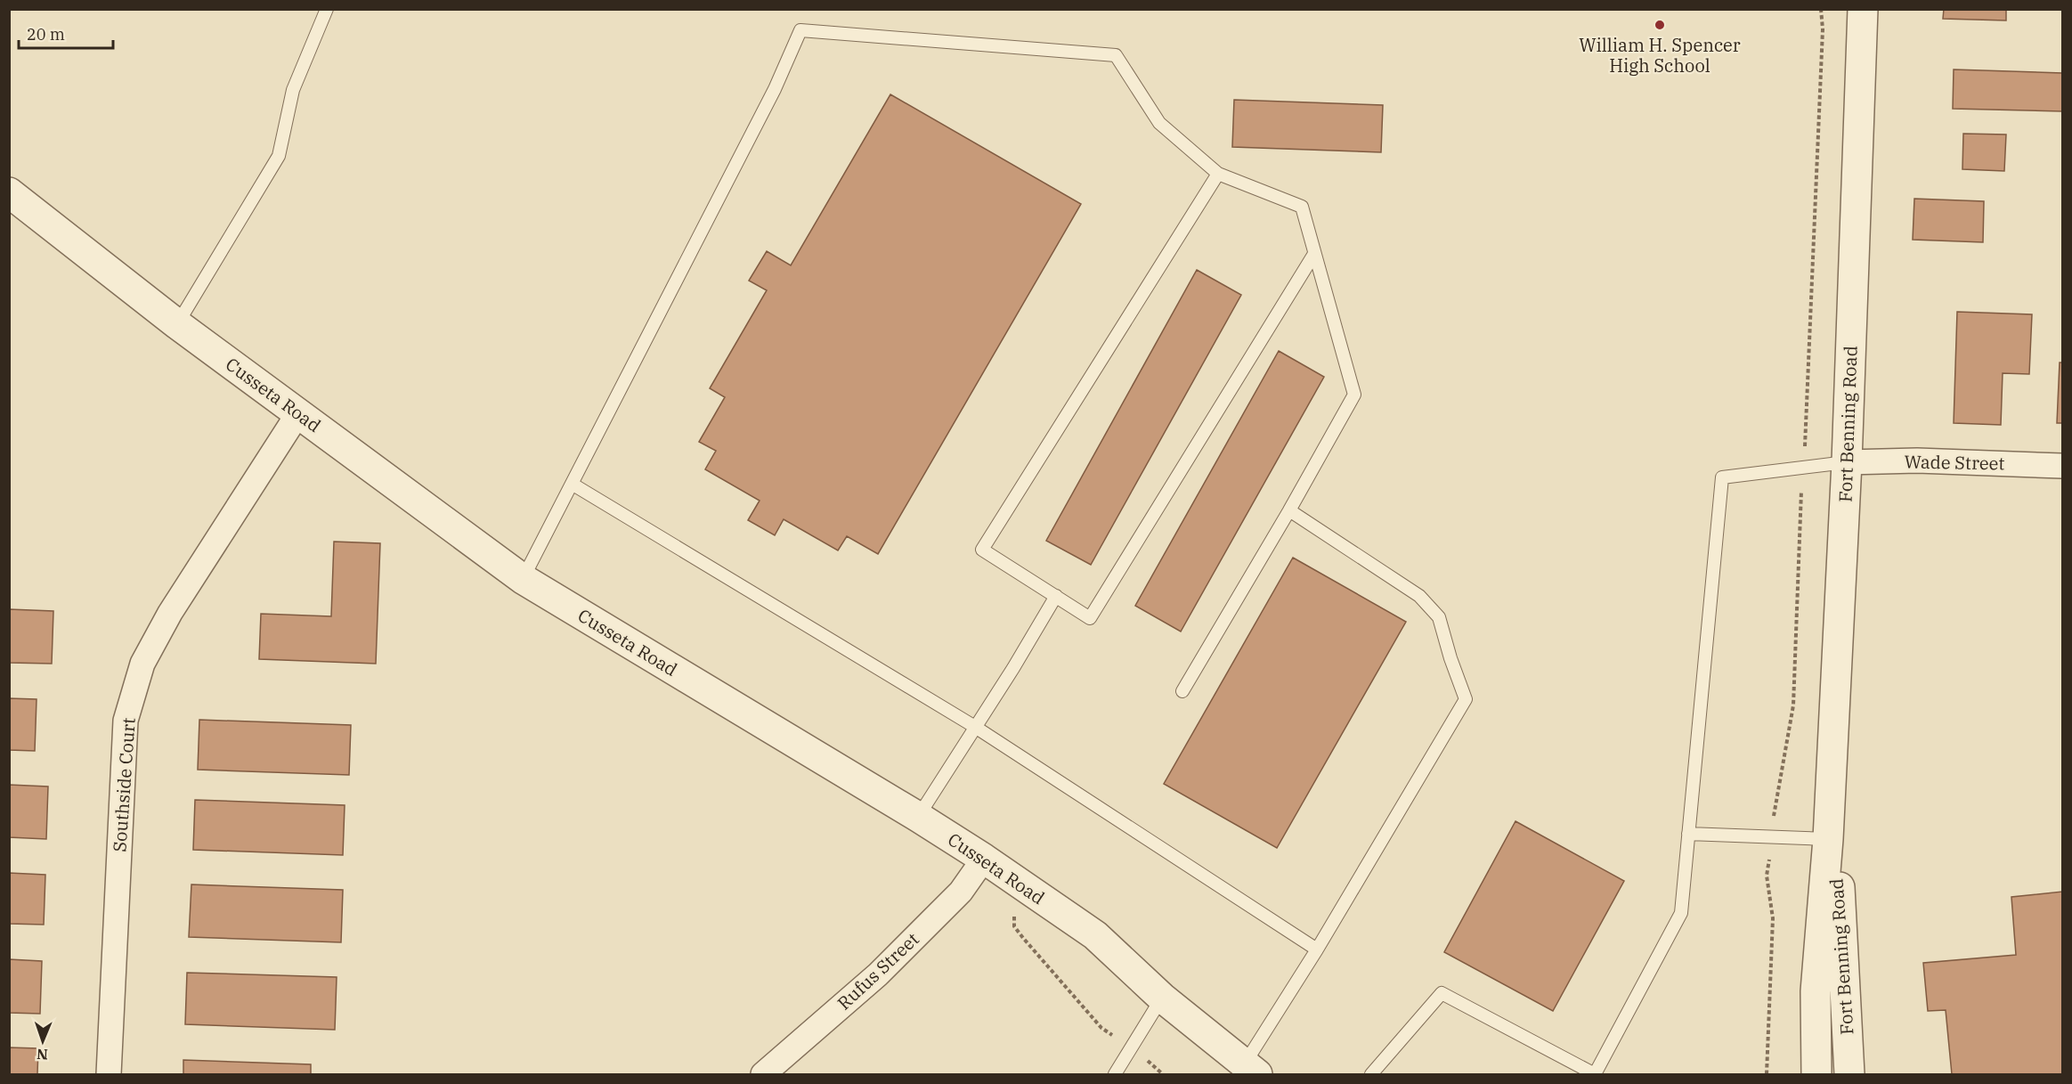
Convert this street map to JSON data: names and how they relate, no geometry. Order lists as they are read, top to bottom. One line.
{"streets":{"street":["Cusseta Road","Fort Benning Road","Wade Street","Southside Court","Rufus Street"]},"crossings":[["Cusseta Road","Southside Court"],["Cusseta Road","Rufus Street"],["Fort Benning Road","Wade Street"]],"places":["William H. Spencer High School"],"scale_bar":"20 m","north":"bottom"}
